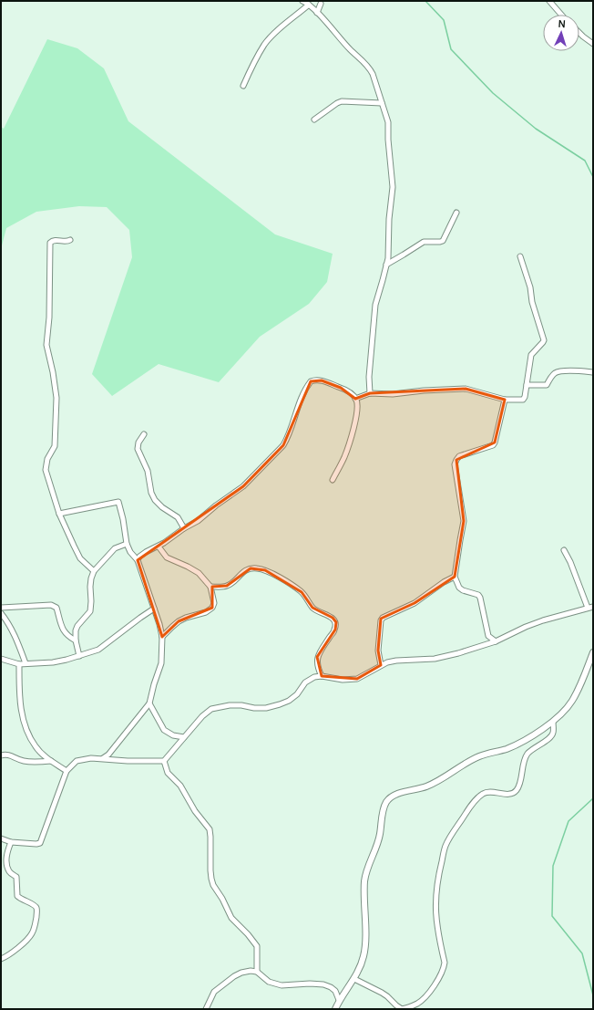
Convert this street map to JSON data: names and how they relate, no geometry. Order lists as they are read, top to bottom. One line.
{"north":"top"}
